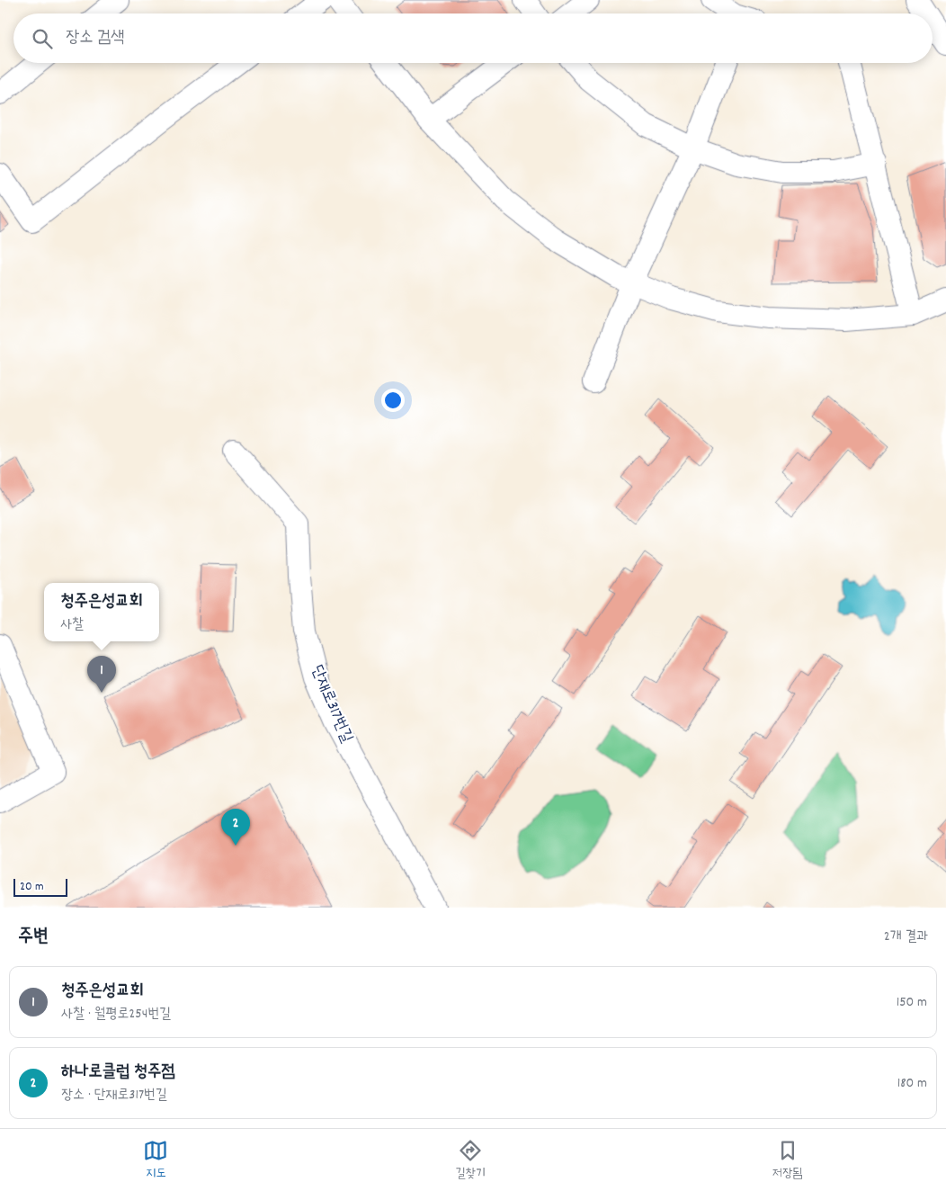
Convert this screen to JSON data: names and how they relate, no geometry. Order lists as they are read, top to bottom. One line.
{"streets":{"street":["단재로317번길"]},"scale_bar":"20 m","page":{"search":"장소 검색","popup":["청주은성교회","사찰"],"pins":["1","2"],"scale":"20 m","heading":["주변","2개 결과"],"list":[{"mark":"1","name":"청주은성교회","note":"사찰 · 월평로254번길","value":"150 m"},{"mark":"2","name":"하나로클럽 청주점","note":"장소 · 단재로317번길","value":"180 m"}],"nav":["지도","길찾기","저장됨"]}}
